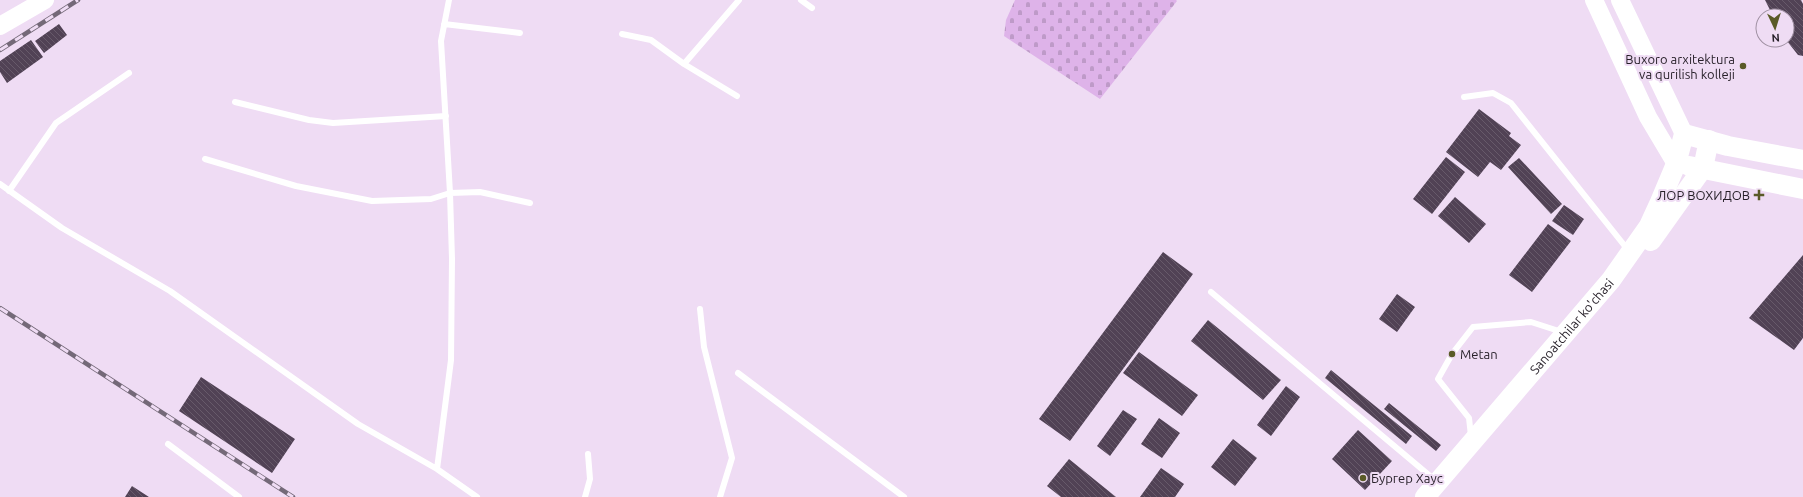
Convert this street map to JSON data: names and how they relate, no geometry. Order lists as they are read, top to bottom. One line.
{"streets":{"main road":["Sanoatchilar ko'chasi"]},"places":{"other":["Buxoro arxitektura va qurilish kolleji","Metan","Бургер Хаус"],"health":["ЛОР ВОХИДОВ"]},"north":"bottom"}
